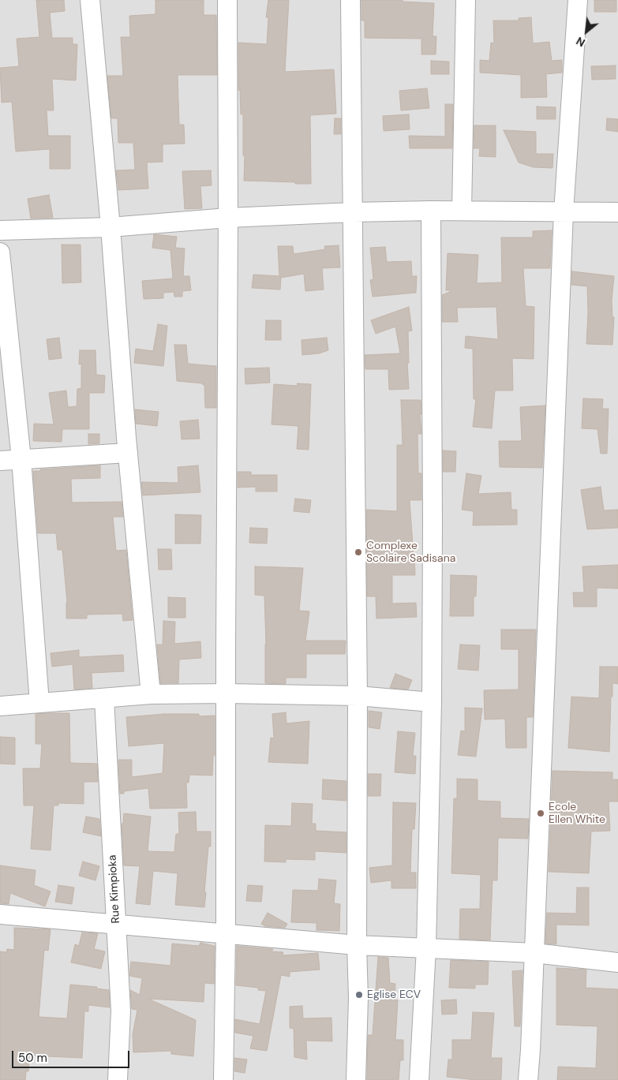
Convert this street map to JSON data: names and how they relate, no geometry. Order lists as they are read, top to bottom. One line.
{"streets":{"street":["Rue Kimpioka"]},"places":["Complexe Scolaire Sadisana","Ecole Ellen White","Eglise ECV"],"scale_bar":"50 m","north":"bottom left"}
